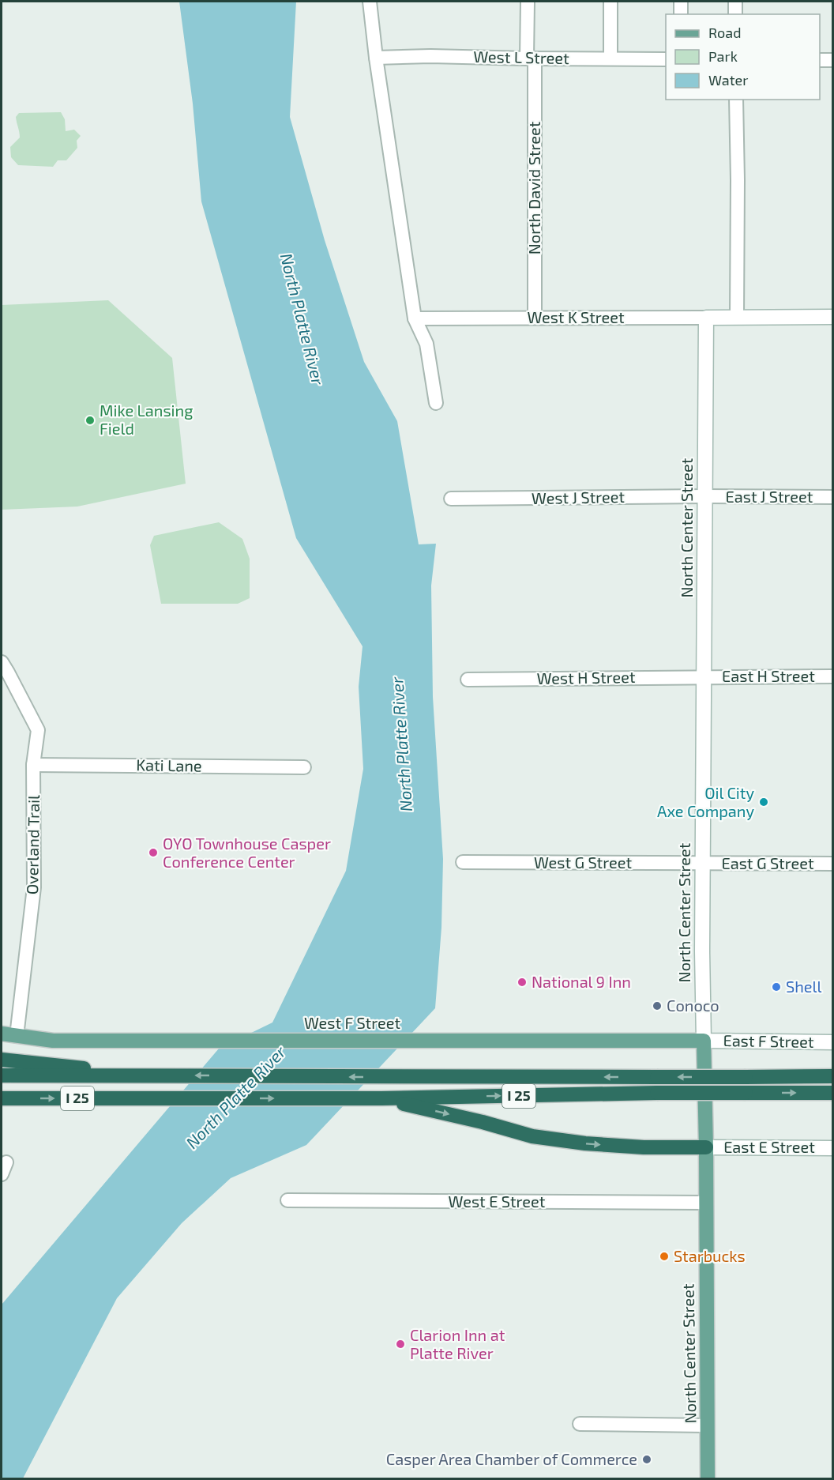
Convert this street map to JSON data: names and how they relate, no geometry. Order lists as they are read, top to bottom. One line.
{"streets":{"highway":["I 25"],"main road":["North Center Street","West F Street"],"street":["West L Street","North David Street","West K Street","East J Street","West J Street","East H Street","West H Street","Kati Lane","Overland Trail","West G Street","East G Street","East F Street","East E Street","West E Street"]},"crossings":[["West L Street","North David Street"],["North David Street","West K Street"],["West K Street","North Center Street"],["East J Street","West J Street"],["East J Street","North Center Street"],["West J Street","North Center Street"],["North Center Street","East H Street"],["North Center Street","West H Street"],["North Center Street","West G Street"],["North Center Street","East G Street"],["North Center Street","West F Street"],["North Center Street","East F Street"],["North Center Street","East E Street"],["North Center Street","West E Street"],["East H Street","West H Street"],["Kati Lane","Overland Trail"],["Overland Trail","West F Street"],["West G Street","East G Street"],["West F Street","East F Street"]],"water":["North Platte River"],"places":["Mike Lansing Field","Oil City Axe Company","OYO Townhouse Casper Conference Center","National 9 Inn","Shell","Conoco","Starbucks","Clarion Inn at Platte River","Casper Area Chamber of Commerce"],"legend":["Road","Park","Water"]}
